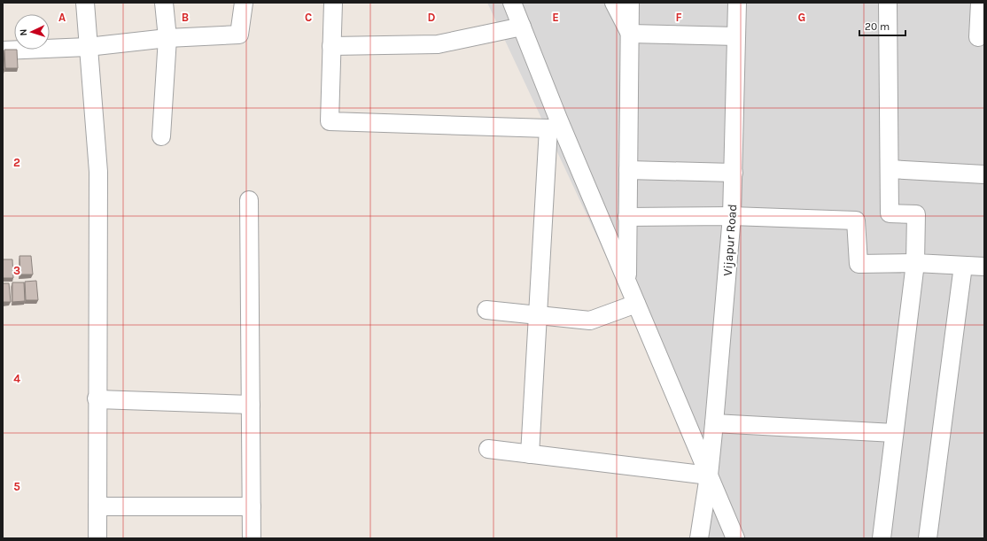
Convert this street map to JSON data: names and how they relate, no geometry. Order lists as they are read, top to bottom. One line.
{"streets":{"street":["Vijapur Road"]},"scale_bar":"20 m","north":"left","grid":{"columns":["A","B","C","D","E","F","G"],"rows":["2","3","4","5"]}}
